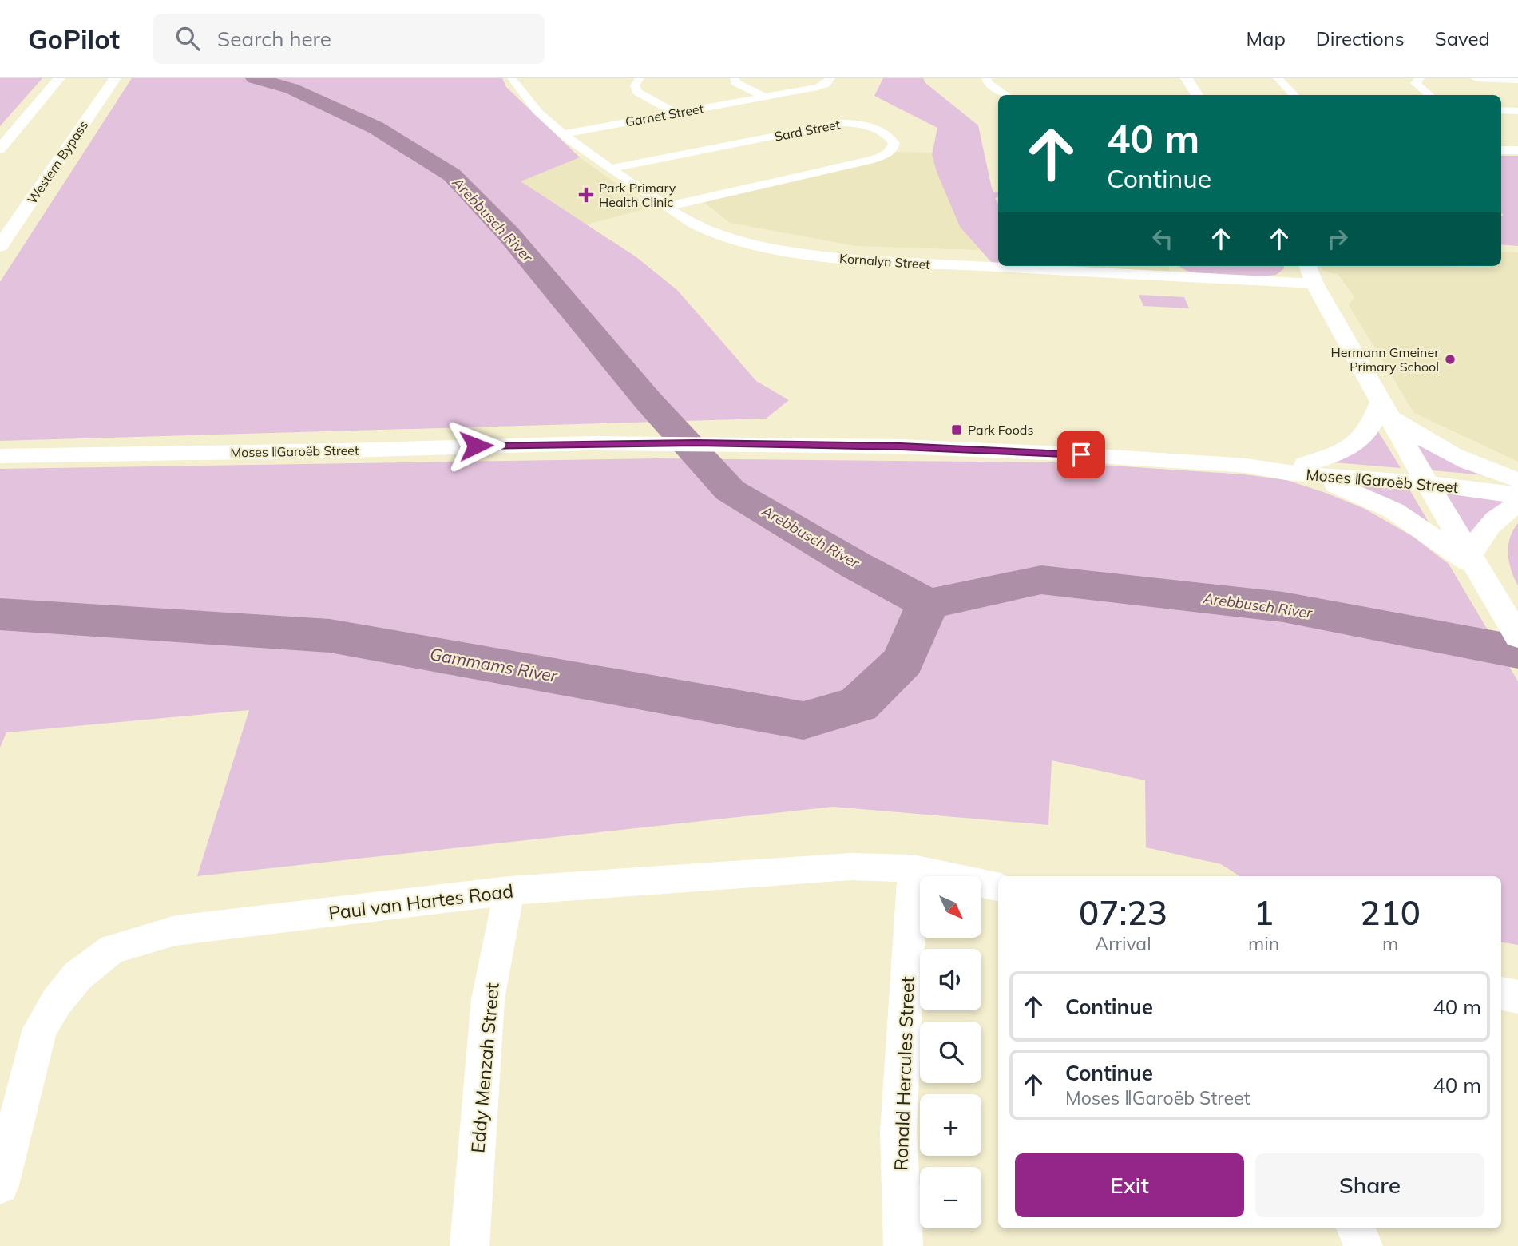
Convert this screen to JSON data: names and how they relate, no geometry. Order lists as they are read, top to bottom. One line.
{"streets":{"main road":["Western Bypass","Kornalyn Street","Moses ǁGaroëb Street"],"street":["Garnet Street","Sard Street","Paul van Hartes Road","Eddy Menzah Street","Ronald Hercules Street"]},"crossings":[["Garnet Street","Kornalyn Street"],["Sard Street","Kornalyn Street"],["Kornalyn Street","Moses ǁGaroëb Street"],["Paul van Hartes Road","Eddy Menzah Street"],["Paul van Hartes Road","Ronald Hercules Street"]],"water":["Arebbusch River","Gammams River"],"places":{"health":["Park Primary Health Clinic"],"other":["Hermann Gmeiner Primary School"],"transit":["Park Foods"]},"north":"bottom right","page":{"header":"GoPilot","search":"Search here","nav":["Map","Directions","Saved"],"turn":["40 m","Continue"],"map_buttons":["+","−"],"eta":["07:23","Arrival","1","min","210","m"],"list":[{"name":"Continue","value":"40 m"},{"name":"Continue","note":"Moses ǁGaroëb Street","value":"40 m"}],"buttons":["Exit","Share"]}}
